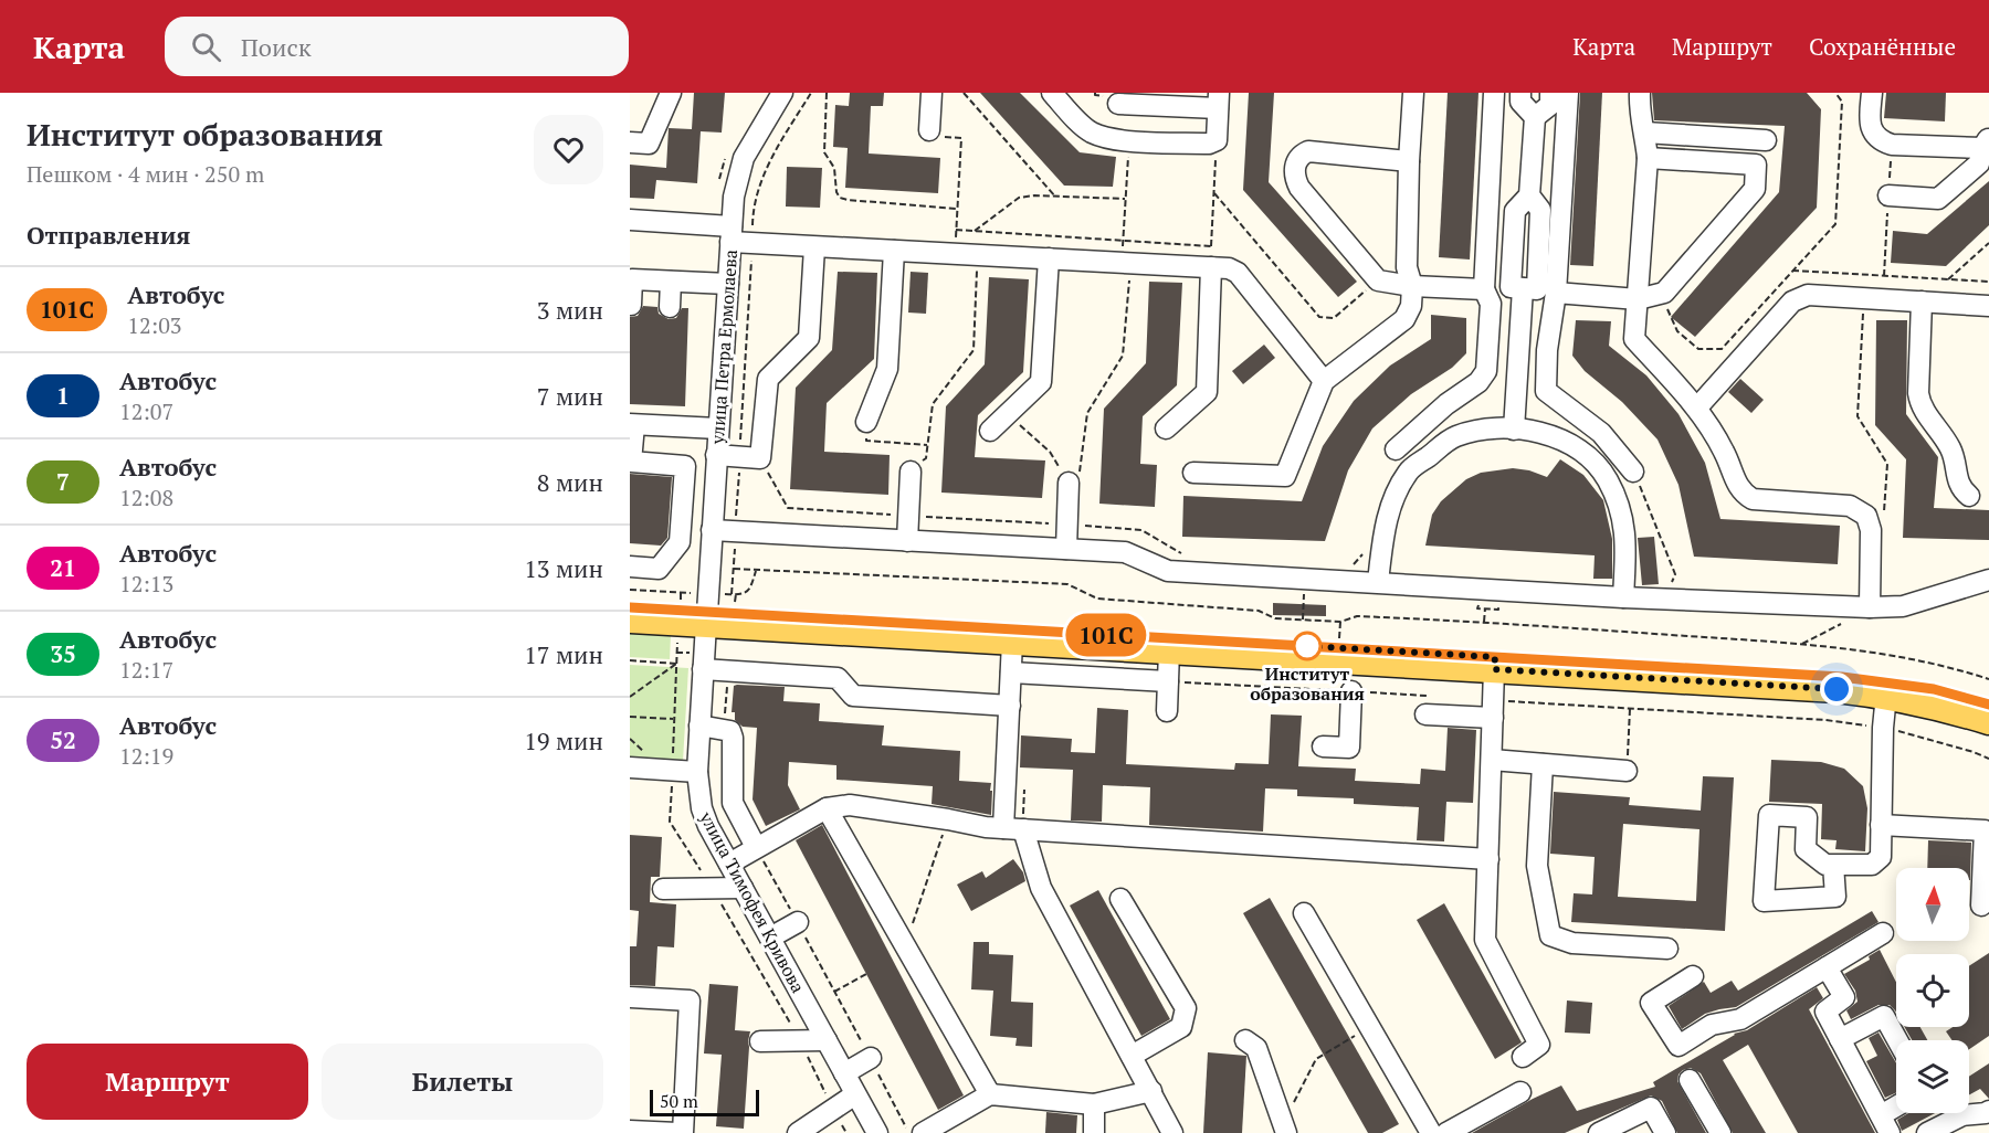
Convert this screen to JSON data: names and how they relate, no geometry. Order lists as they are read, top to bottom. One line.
{"streets":{"street":["улица Петра Ермолаева","улица Тимофея Кривова"]},"crossings":[["улица Петра Ермолаева","улица Тимофея Кривова"]],"places":["Институт образования"],"lines":["bus line 101С"],"scale_bar":"50 m","north":"top","page":{"header":"Карта","search":"Поиск","nav":["Карта","Маршрут","Сохранённые"],"heading":[["Институт образования","Пешком · 4 мин · 250 m"],"Отправления"],"on_map":"101С","list":[{"mark":"101С","name":"Автобус","note":"12:03","value":"3 мин"},{"mark":"1","name":"Автобус","note":"12:07","value":"7 мин"},{"mark":"7","name":"Автобус","note":"12:08","value":"8 мин"},{"mark":"21","name":"Автобус","note":"12:13","value":"13 мин"},{"mark":"35","name":"Автобус","note":"12:17","value":"17 мин"},{"mark":"52","name":"Автобус","note":"12:19","value":"19 мин"}],"buttons":["Маршрут","Билеты"],"scale":"50 m"}}
